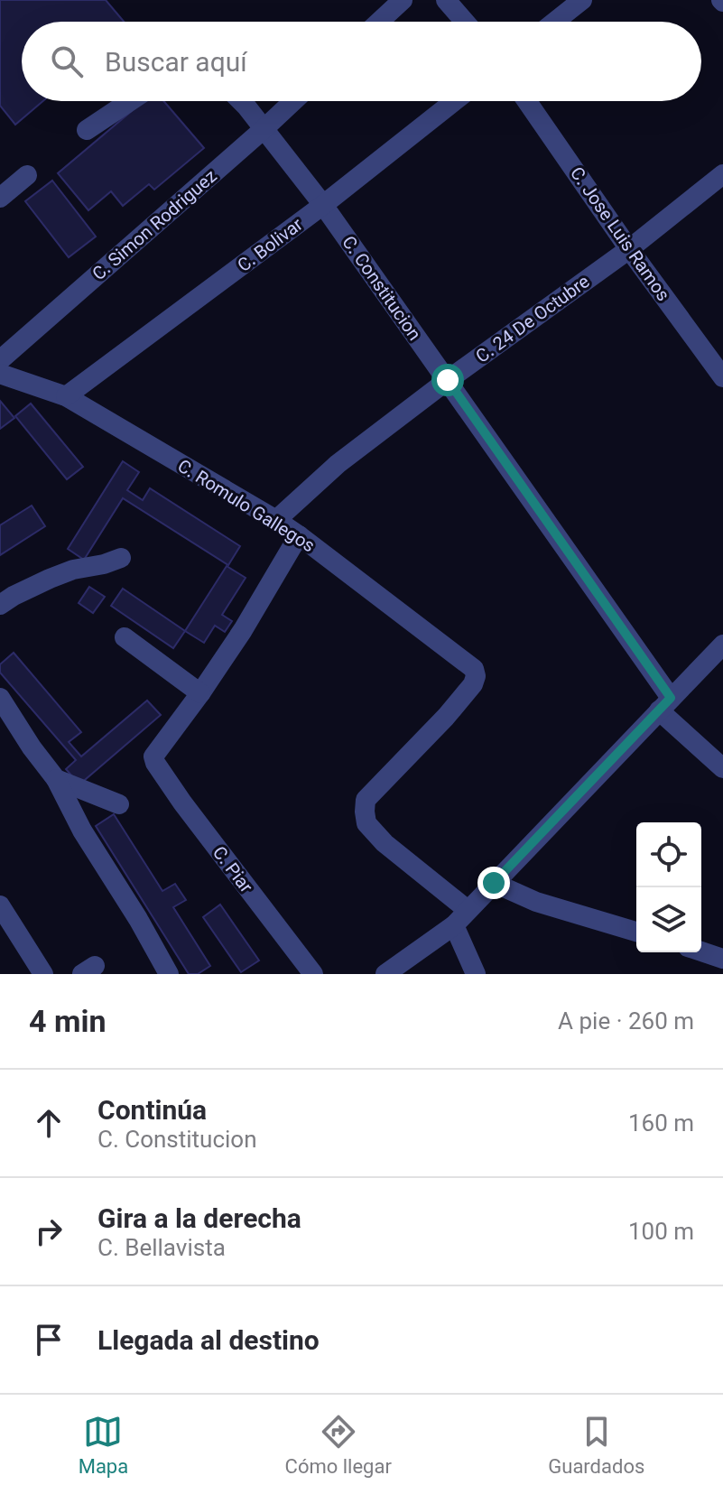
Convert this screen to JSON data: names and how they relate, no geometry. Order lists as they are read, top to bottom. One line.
{"streets":{"street":["C. Simon Rodriguez","C. Jose Luis Ramos","C. Bolivar","C. Constitucion","C. 24 De Octubre","C. Romulo Gallegos","C. Piar"]},"crossings":[["C. Simon Rodriguez","C. Constitucion"],["C. Jose Luis Ramos","C. 24 De Octubre"],["C. Bolivar","C. Constitucion"],["C. Bolivar","C. Romulo Gallegos"],["C. Constitucion","C. 24 De Octubre"],["C. 24 De Octubre","C. Romulo Gallegos"]],"page":{"search":"Buscar aquí","heading":["4 min","A pie · 260 m"],"list":[["Continúa","C. Constitucion","160 m"],["Gira a la derecha","C. Bellavista","100 m"],"Llegada al destino"],"nav":["Mapa","Cómo llegar","Guardados"]}}
